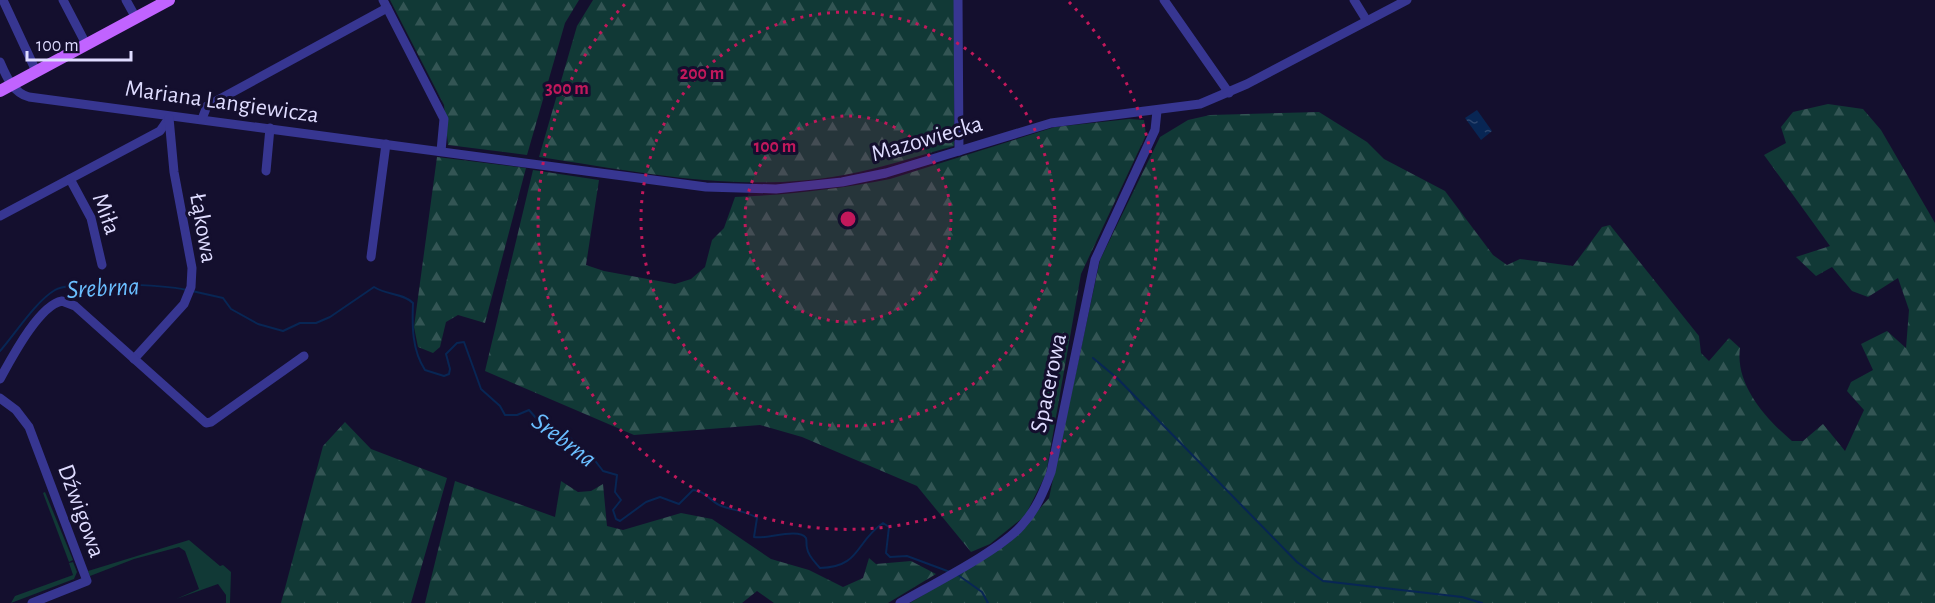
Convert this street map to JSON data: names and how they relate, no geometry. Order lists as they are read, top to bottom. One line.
{"streets":{"street":["Mariana Langiewicza","Mazowiecka","Miła","Łąkowa","Spacerowa","Dźwigowa"]},"crossings":[["Mariana Langiewicza","Mazowiecka"],["Mariana Langiewicza","Łąkowa"],["Mazowiecka","Spacerowa"]],"water":["Srebrna"],"scale_bar":"100 m","rings":["200 m","300 m","100 m"]}
